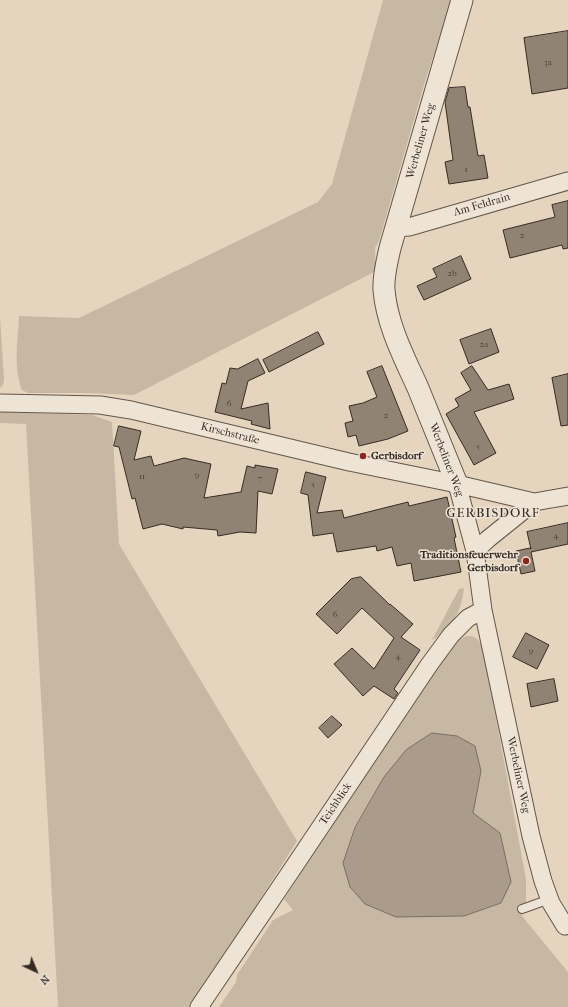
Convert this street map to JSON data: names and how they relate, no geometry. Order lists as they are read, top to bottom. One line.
{"streets":{"street":["Werbeliner Weg","Am Feldrain","Kirschstraße","Teichblick"]},"crossings":[["Werbeliner Weg","Am Feldrain"],["Werbeliner Weg","Kirschstraße"],["Werbeliner Weg","Teichblick"]],"districts":["GERBISDORF"],"places":["Gerbisdorf","Traditionsfeuerwehr Gerbisdorf"],"house_numbers":["3a","1","2","2b","2a","6","2","5","9","11","7","5","4","6","9","4"],"north":"bottom right"}
